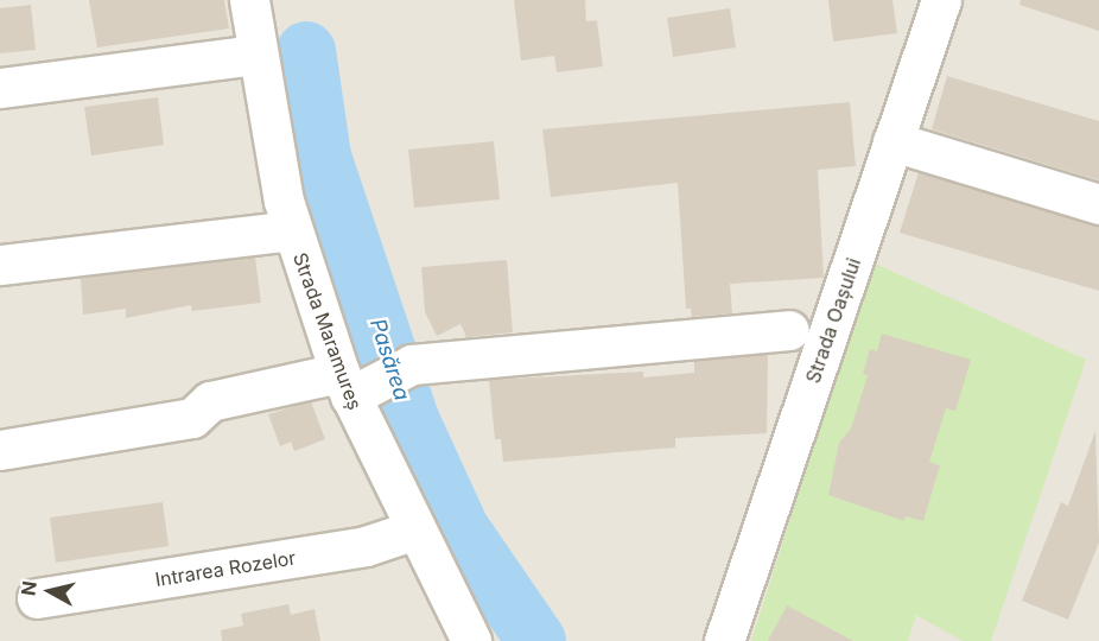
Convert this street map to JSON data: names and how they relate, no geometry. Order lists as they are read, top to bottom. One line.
{"streets":{"street":["Strada Oașului","Strada Maramureș","Intrarea Rozelor"]},"crossings":[["Strada Maramureș","Intrarea Rozelor"]],"water":["Pasărea"],"north":"left"}
